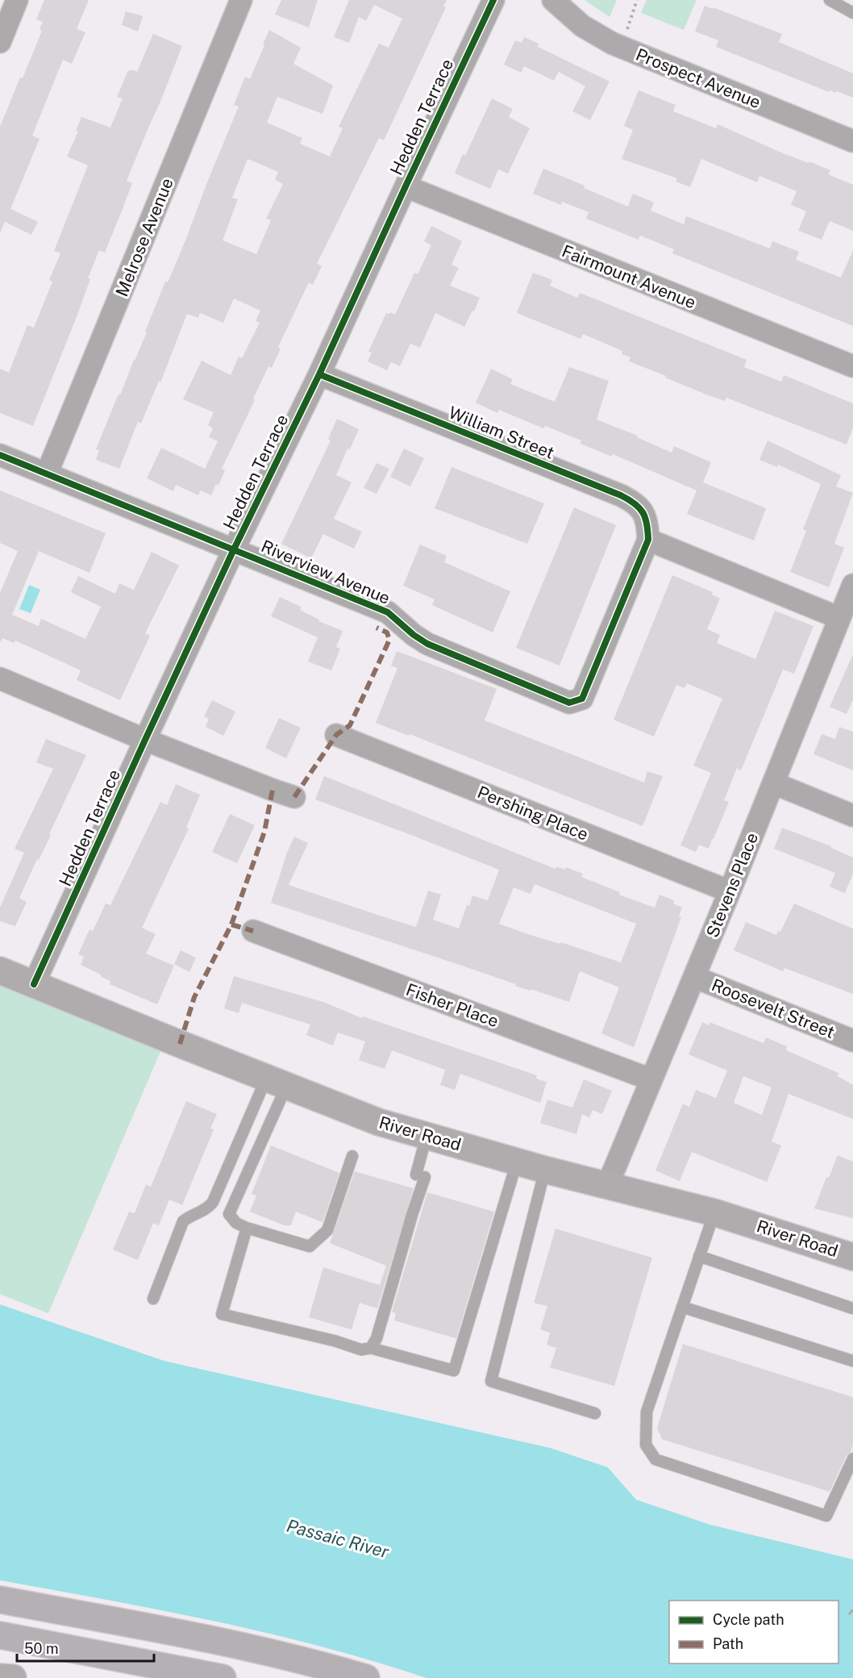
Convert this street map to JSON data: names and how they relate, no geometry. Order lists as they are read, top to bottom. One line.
{"streets":{"main road":["River Road"],"street":["Prospect Avenue","Hedden Terrace","Melrose Avenue","Fairmount Avenue","William Street","Riverview Avenue","Pershing Place","Stevens Place","Fisher Place","Roosevelt Street"]},"crossings":[["Hedden Terrace","Fairmount Avenue"],["Hedden Terrace","William Street"],["Hedden Terrace","Riverview Avenue"],["Hedden Terrace","River Road"],["Melrose Avenue","Riverview Avenue"],["William Street","Riverview Avenue"],["Pershing Place","Stevens Place"],["Stevens Place","Fisher Place"],["Stevens Place","Roosevelt Street"],["Stevens Place","River Road"]],"water":["Passaic River"],"legend":["Cycle path","Path"],"scale_bar":"50 m"}
